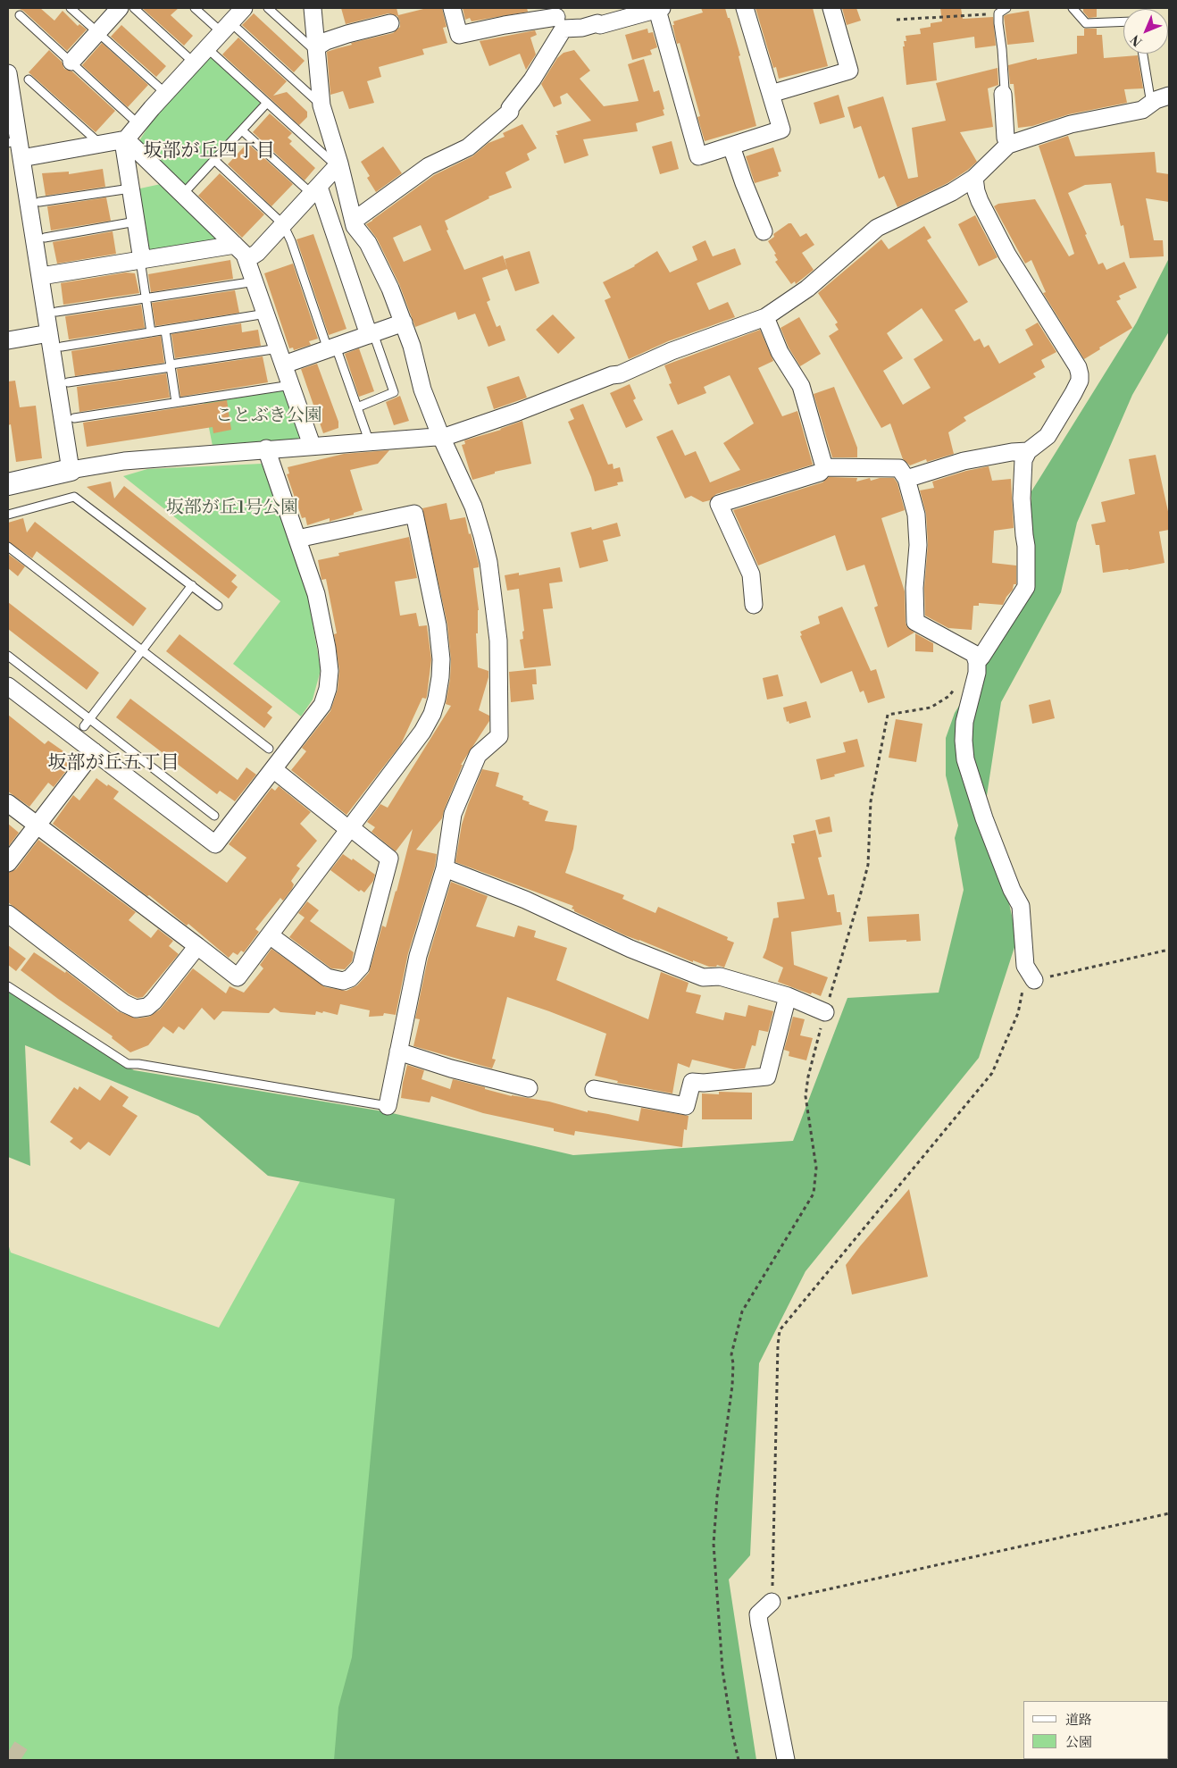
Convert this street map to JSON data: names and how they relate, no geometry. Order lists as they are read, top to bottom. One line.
{"districts":["坂部が丘四丁目","坂部が丘五丁目"],"parks":["ことぶき公園","坂部が丘1号公園"],"legend":["道路","公園"],"north":"bottom left"}
